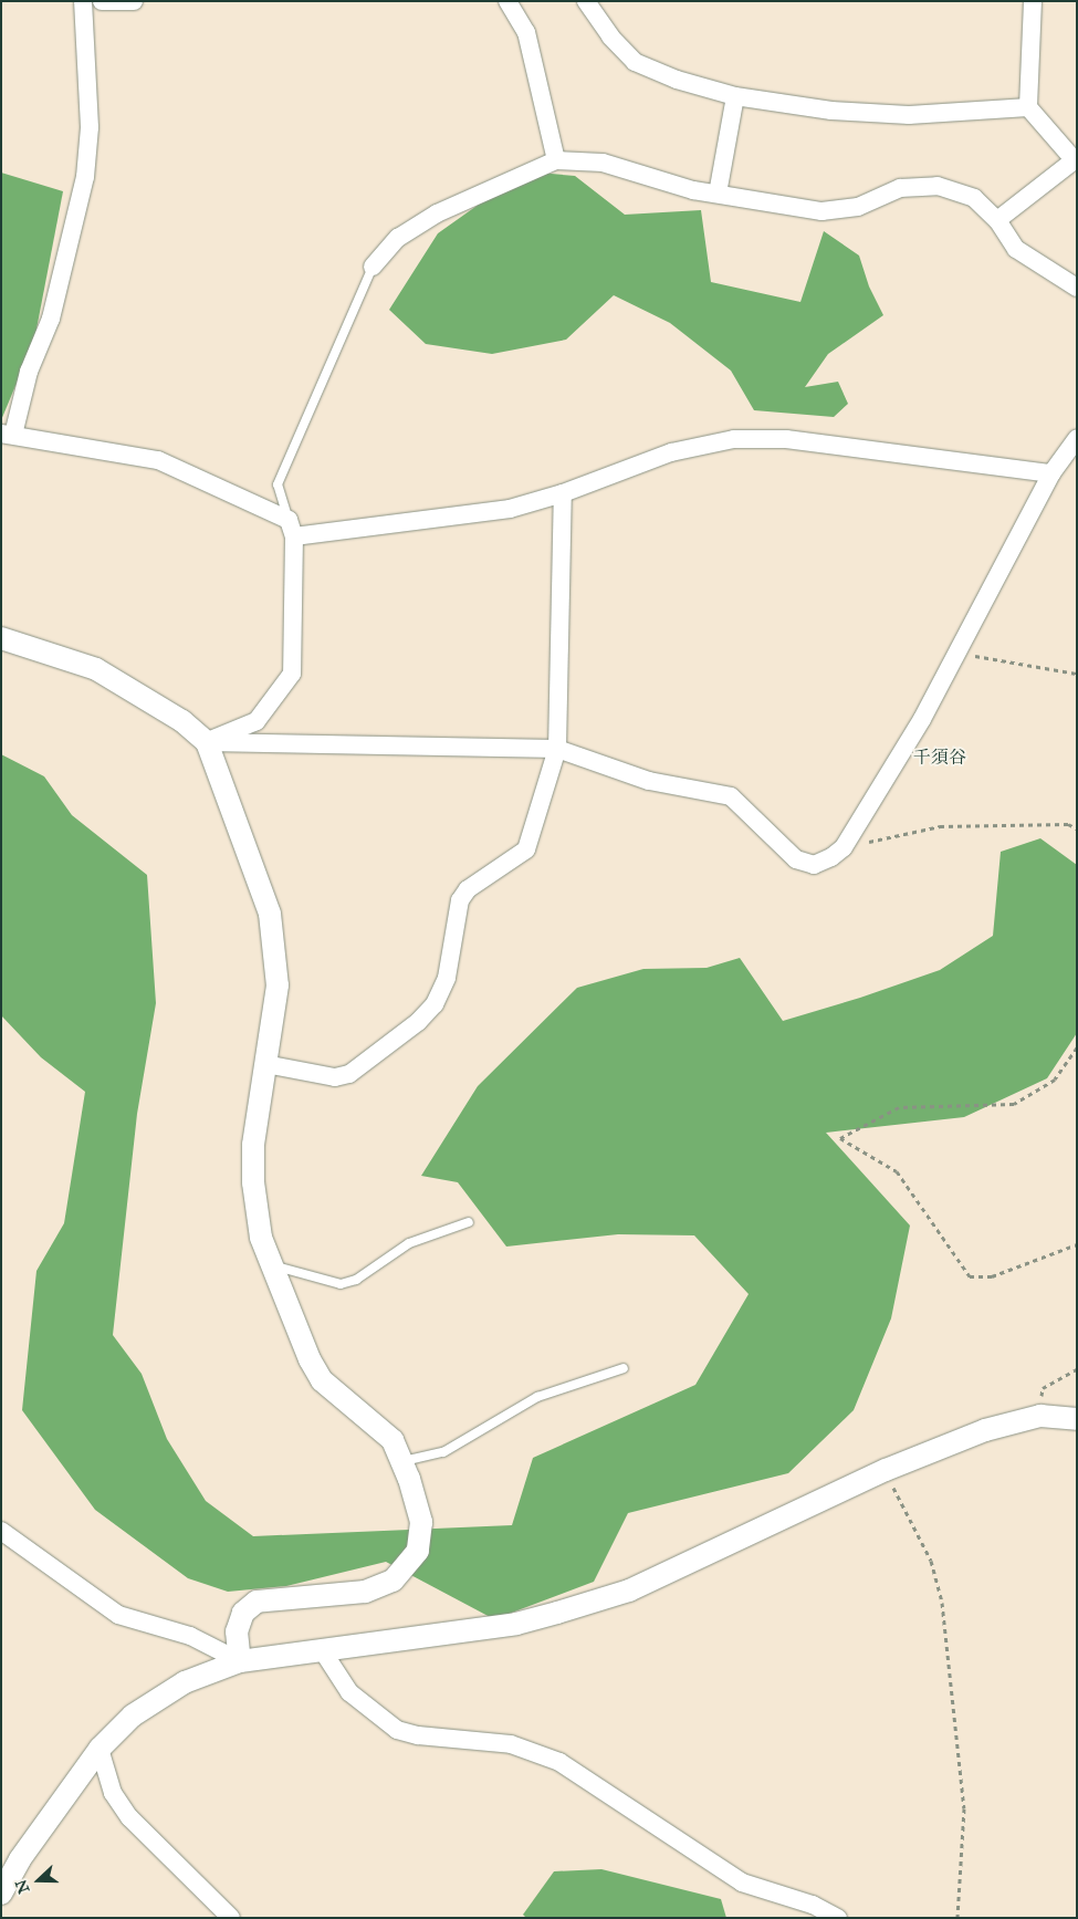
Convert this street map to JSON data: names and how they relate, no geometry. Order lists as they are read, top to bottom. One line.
{"districts":["千須谷"],"north":"left"}
